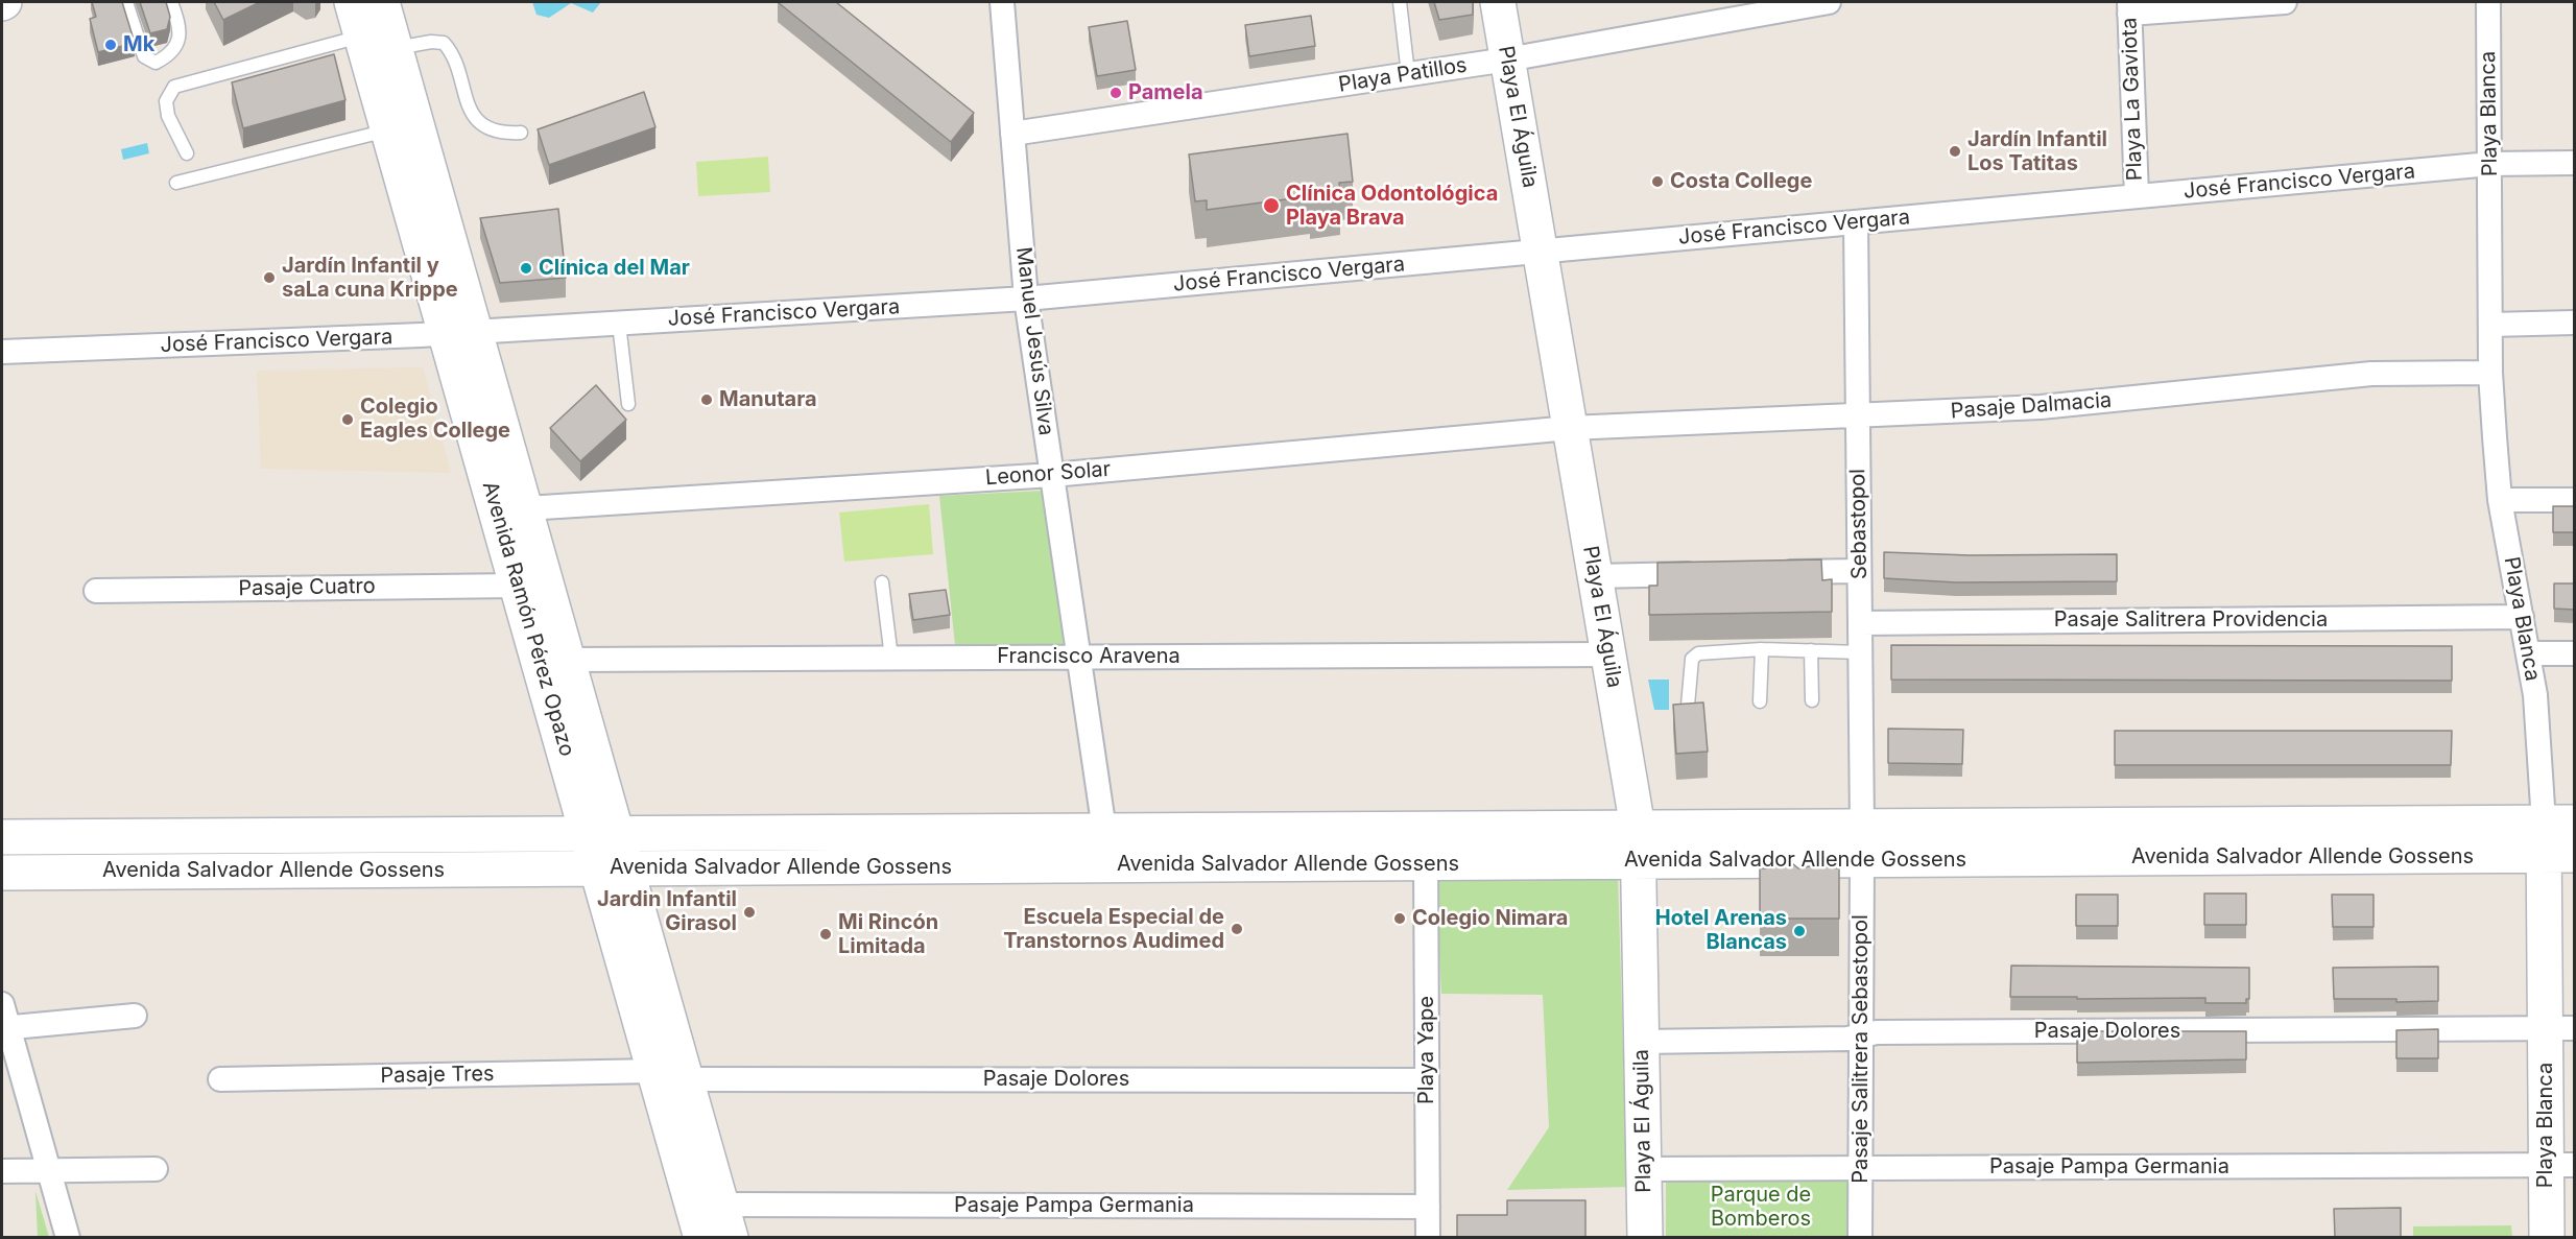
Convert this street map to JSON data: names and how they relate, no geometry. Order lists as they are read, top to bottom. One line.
{"streets":{"main road":["Playa Blanca","Playa El Águila","Avenida Ramón Pérez Opazo","Avenida Salvador Allende Gossens"],"street":["Playa Patillos","Playa La Gaviota","José Francisco Vergara","Manuel Jesús Silva","Pasaje Dalmacia","Leonor Solar","Sebastopol","Pasaje Cuatro","Pasaje Salitrera Providencia","Francisco Aravena","Pasaje Dolores","Pasaje Salitrera Sebastopol","Playa Yape","Pasaje Tres","Pasaje Pampa Germania"]},"crossings":[["Playa Patillos","Playa El Águila"],["Playa Patillos","Manuel Jesús Silva"],["Playa La Gaviota","José Francisco Vergara"],["Playa Blanca","José Francisco Vergara"],["Playa Blanca","Pasaje Dalmacia"],["Playa Blanca","Pasaje Salitrera Providencia"],["Playa Blanca","Avenida Salvador Allende Gossens"],["Playa Blanca","Pasaje Dolores"],["Playa Blanca","Pasaje Pampa Germania"],["Playa El Águila","José Francisco Vergara"],["Playa El Águila","Pasaje Dalmacia"],["Playa El Águila","Leonor Solar"],["Playa El Águila","Francisco Aravena"],["Playa El Águila","Avenida Salvador Allende Gossens"],["Playa El Águila","Pasaje Dolores"],["Playa El Águila","Pasaje Pampa Germania"],["José Francisco Vergara","Manuel Jesús Silva"],["José Francisco Vergara","Sebastopol"],["José Francisco Vergara","Avenida Ramón Pérez Opazo"],["Manuel Jesús Silva","Leonor Solar"],["Manuel Jesús Silva","Francisco Aravena"],["Manuel Jesús Silva","Avenida Salvador Allende Gossens"],["Pasaje Dalmacia","Leonor Solar"],["Pasaje Dalmacia","Sebastopol"],["Leonor Solar","Avenida Ramón Pérez Opazo"],["Sebastopol","Pasaje Salitrera Providencia"],["Sebastopol","Avenida Salvador Allende Gossens"],["Pasaje Cuatro","Avenida Ramón Pérez Opazo"],["Avenida Ramón Pérez Opazo","Francisco Aravena"],["Avenida Ramón Pérez Opazo","Avenida Salvador Allende Gossens"],["Avenida Ramón Pérez Opazo","Pasaje Dolores"],["Avenida Ramón Pérez Opazo","Pasaje Tres"],["Avenida Ramón Pérez Opazo","Pasaje Pampa Germania"],["Avenida Salvador Allende Gossens","Pasaje Salitrera Sebastopol"],["Avenida Salvador Allende Gossens","Playa Yape"],["Pasaje Dolores","Pasaje Salitrera Sebastopol"],["Pasaje Dolores","Playa Yape"],["Pasaje Dolores","Pasaje Tres"],["Pasaje Salitrera Sebastopol","Pasaje Pampa Germania"],["Playa Yape","Pasaje Pampa Germania"]],"parks":["Parque de Bomberos"],"places":["Mk","Pamela","Jardín Infantil Los Tatitas","Costa College","Clínica Odontológica Playa Brava","Clínica del Mar","Jardín Infantil y saLa cuna Krippe","Manutara","Colegio Eagles College","Jardin Infantil Girasol","Colegio Nimara","Escuela Especial de Transtornos Audimed","Hotel Arenas Blancas","Mi Rincón Limitada"]}
